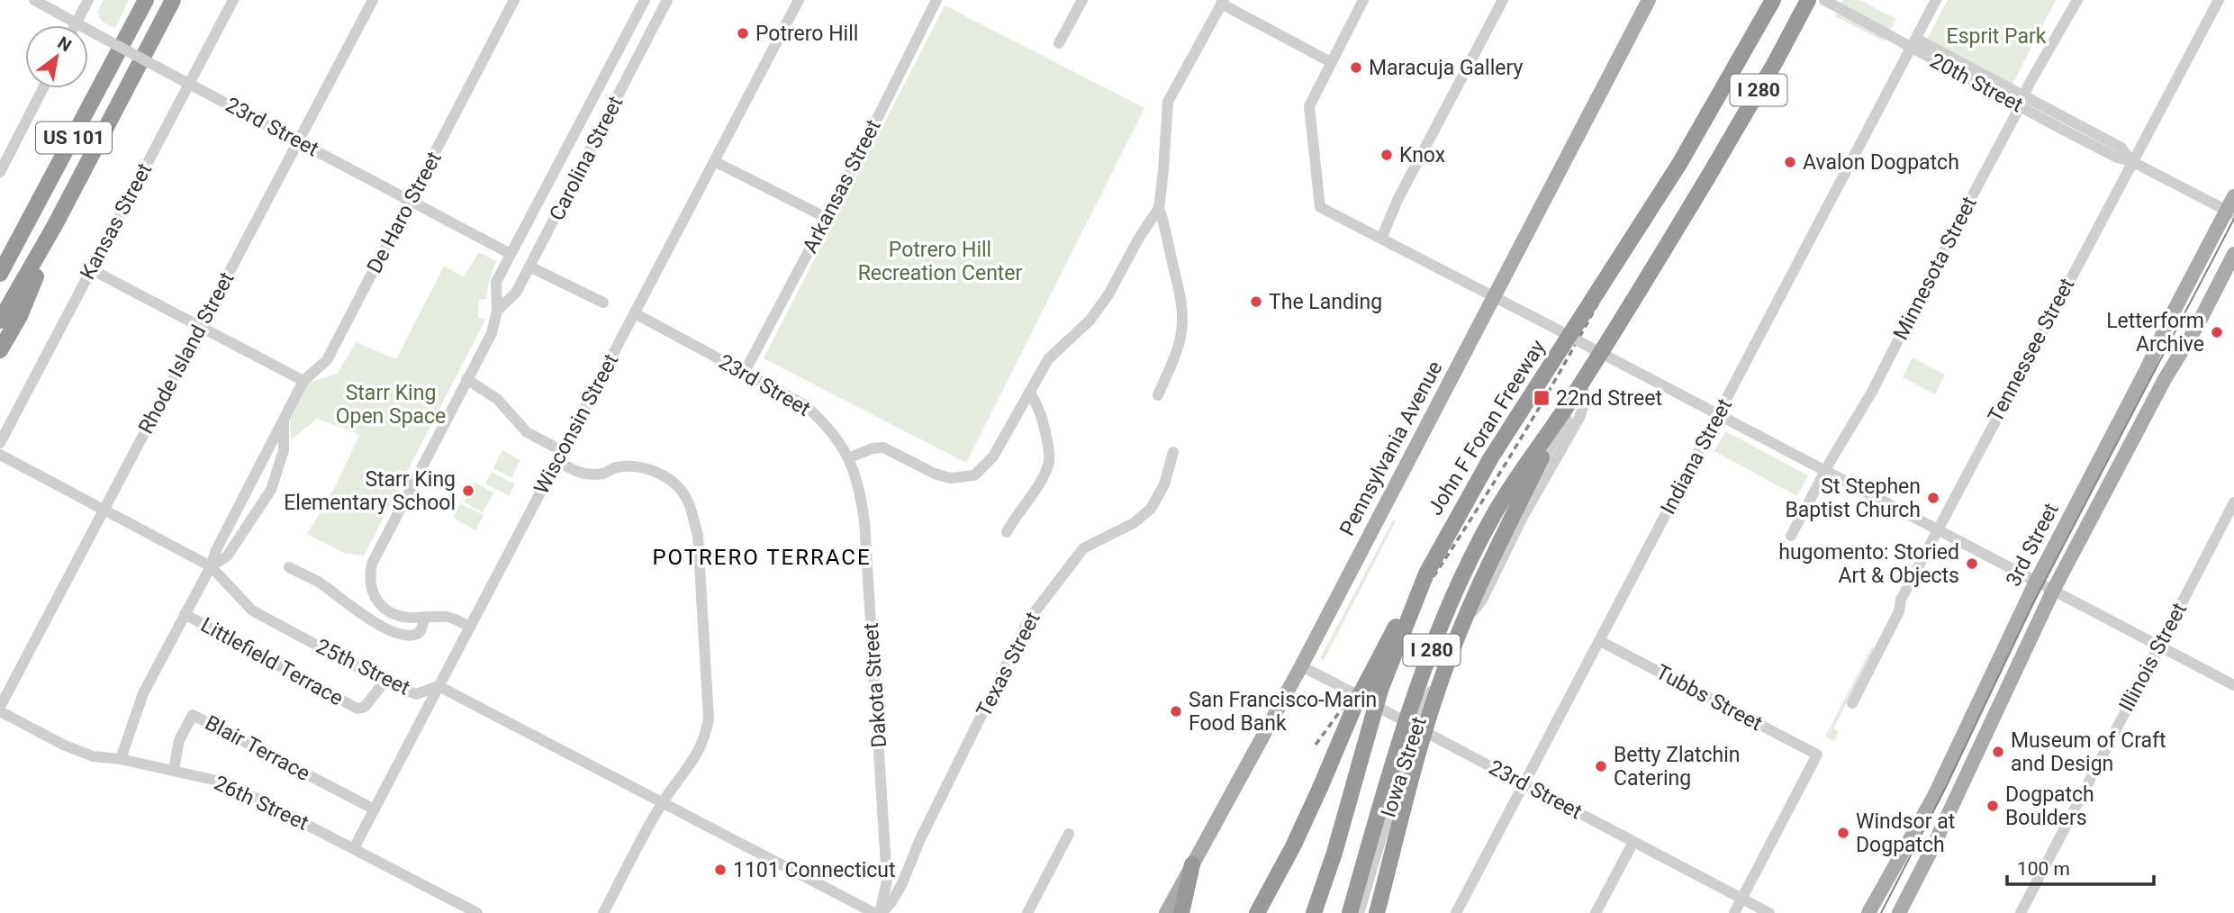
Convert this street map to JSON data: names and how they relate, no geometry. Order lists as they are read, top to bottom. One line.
{"streets":{"highway":["I 280","US 101","John F Foran Freeway"],"main road":["Pennsylvania Avenue","3rd Street"],"street":["20th Street","23rd Street","Carolina Street","Arkansas Street","De Haro Street","Kansas Street","Minnesota Street","Tennessee Street","Rhode Island Street","Wisconsin Street","Indiana Street","Illinois Street","Littlefield Terrace","Texas Street","25th Street","Dakota Street","Tubbs Street","Blair Terrace","Iowa Street","26th Street"]},"crossings":[["20th Street","Minnesota Street"],["20th Street","Tennessee Street"],["20th Street","Indiana Street"],["20th Street","3rd Street"],["23rd Street","Carolina Street"],["23rd Street","Arkansas Street"],["23rd Street","De Haro Street"],["23rd Street","Kansas Street"],["23rd Street","Rhode Island Street"],["23rd Street","Wisconsin Street"],["23rd Street","Pennsylvania Avenue"],["23rd Street","Indiana Street"],["23rd Street","Dakota Street"],["23rd Street","Tubbs Street"],["23rd Street","Iowa Street"],["Carolina Street","Wisconsin Street"],["De Haro Street","Littlefield Terrace"],["De Haro Street","25th Street"],["De Haro Street","26th Street"],["Rhode Island Street","25th Street"],["Rhode Island Street","26th Street"],["Wisconsin Street","25th Street"],["Wisconsin Street","Blair Terrace"],["Wisconsin Street","26th Street"],["Indiana Street","Tubbs Street"],["Littlefield Terrace","25th Street"],["Texas Street","Dakota Street"],["Blair Terrace","26th Street"]],"districts":["POTRERO TERRACE"],"parks":["Esprit Park","Potrero Hill Recreation Center","Starr King Open Space"],"places":{"other":["Potrero Hill","Maracuja Gallery","Knox","Avalon Dogpatch","The Landing","Letterform Archive","Starr King Elementary School","St Stephen Baptist Church","hugomento: Storied Art & Objects","San Francisco-Marin Food Bank","Museum of Craft and Design","Betty Zlatchin Catering","Dogpatch Boulders","Windsor at Dogpatch","1101 Connecticut"],"transit":["22nd Street"]},"scale_bar":"100 m","north":"top right"}
